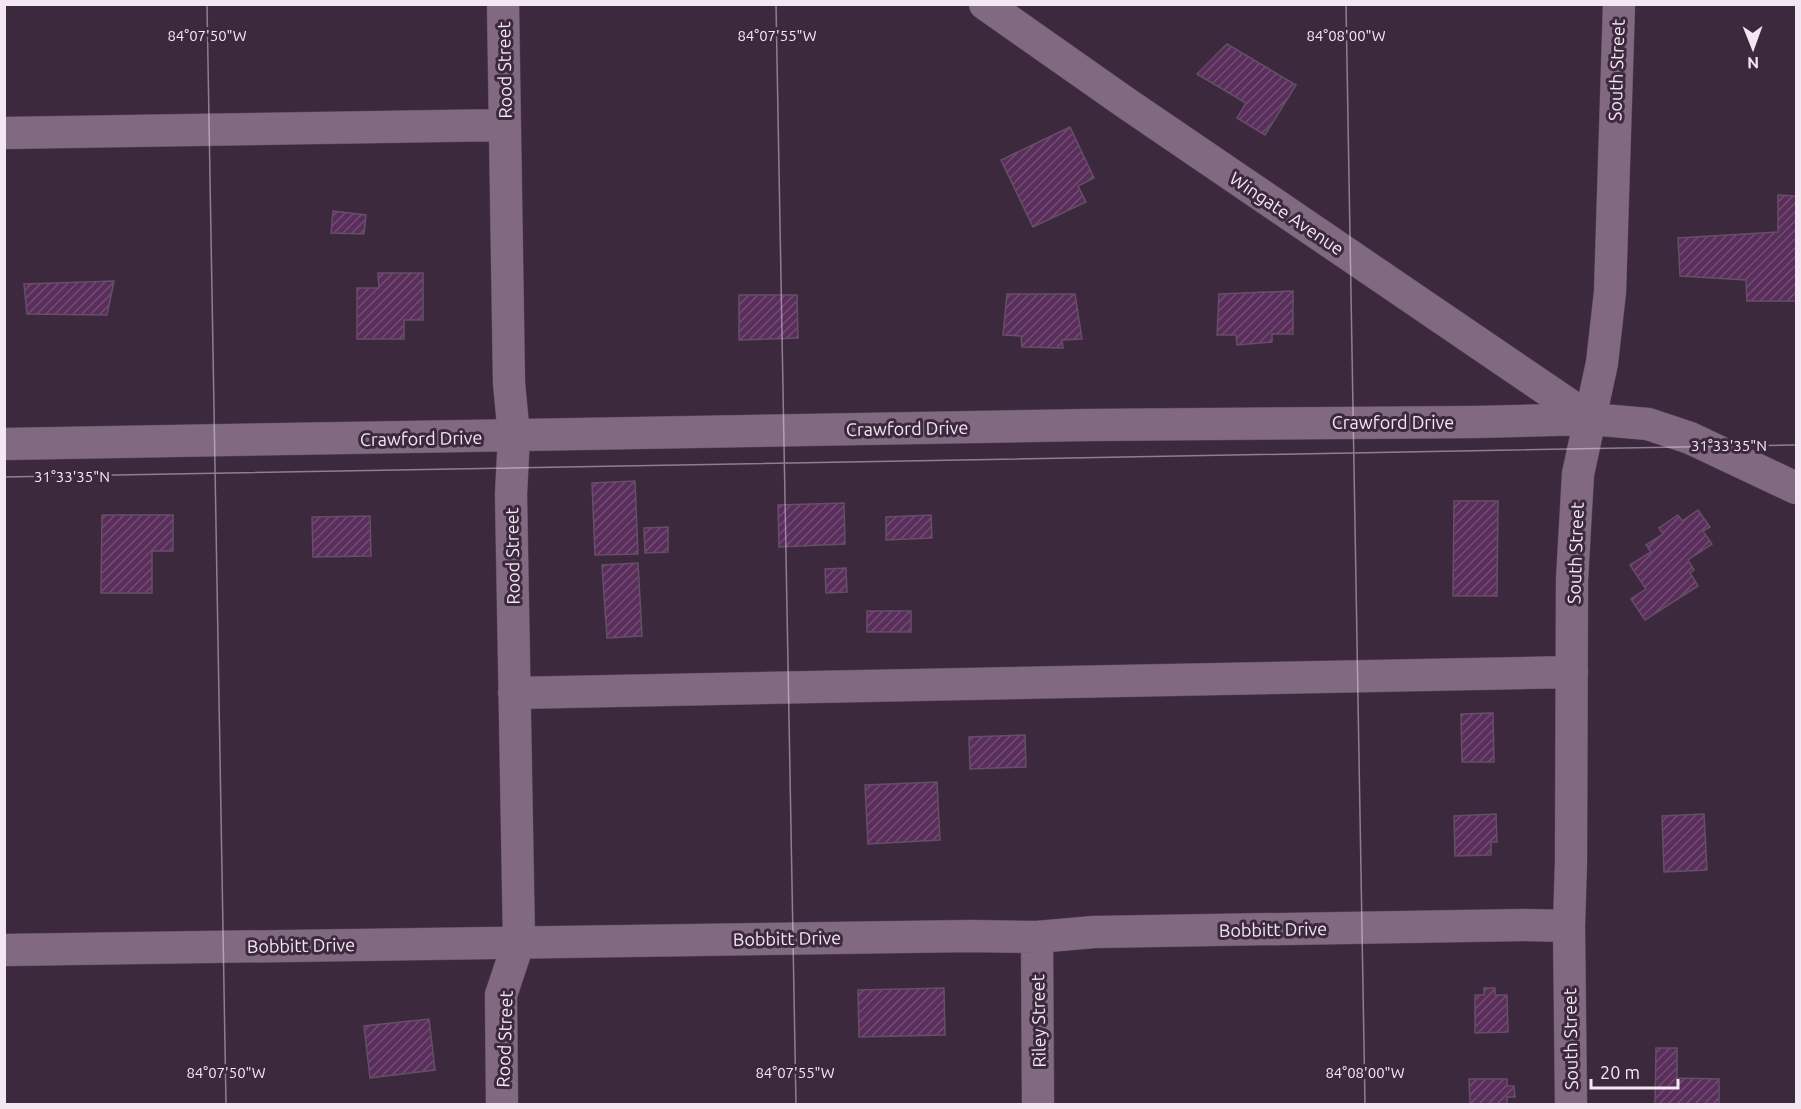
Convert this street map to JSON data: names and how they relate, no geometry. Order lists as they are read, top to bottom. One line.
{"streets":{"street":["Rood Street","South Street","Wingate Avenue","Crawford Drive","Bobbitt Drive","Riley Street"]},"crossings":[["Rood Street","Crawford Drive"],["Rood Street","Bobbitt Drive"],["South Street","Wingate Avenue"],["South Street","Crawford Drive"],["South Street","Bobbitt Drive"],["Wingate Avenue","Crawford Drive"],["Bobbitt Drive","Riley Street"]],"scale_bar":"20 m","north":"bottom","coordinates":["84°07'50\"W","84°07'55\"W","84°08'00\"W","31°33'35\"N"]}
